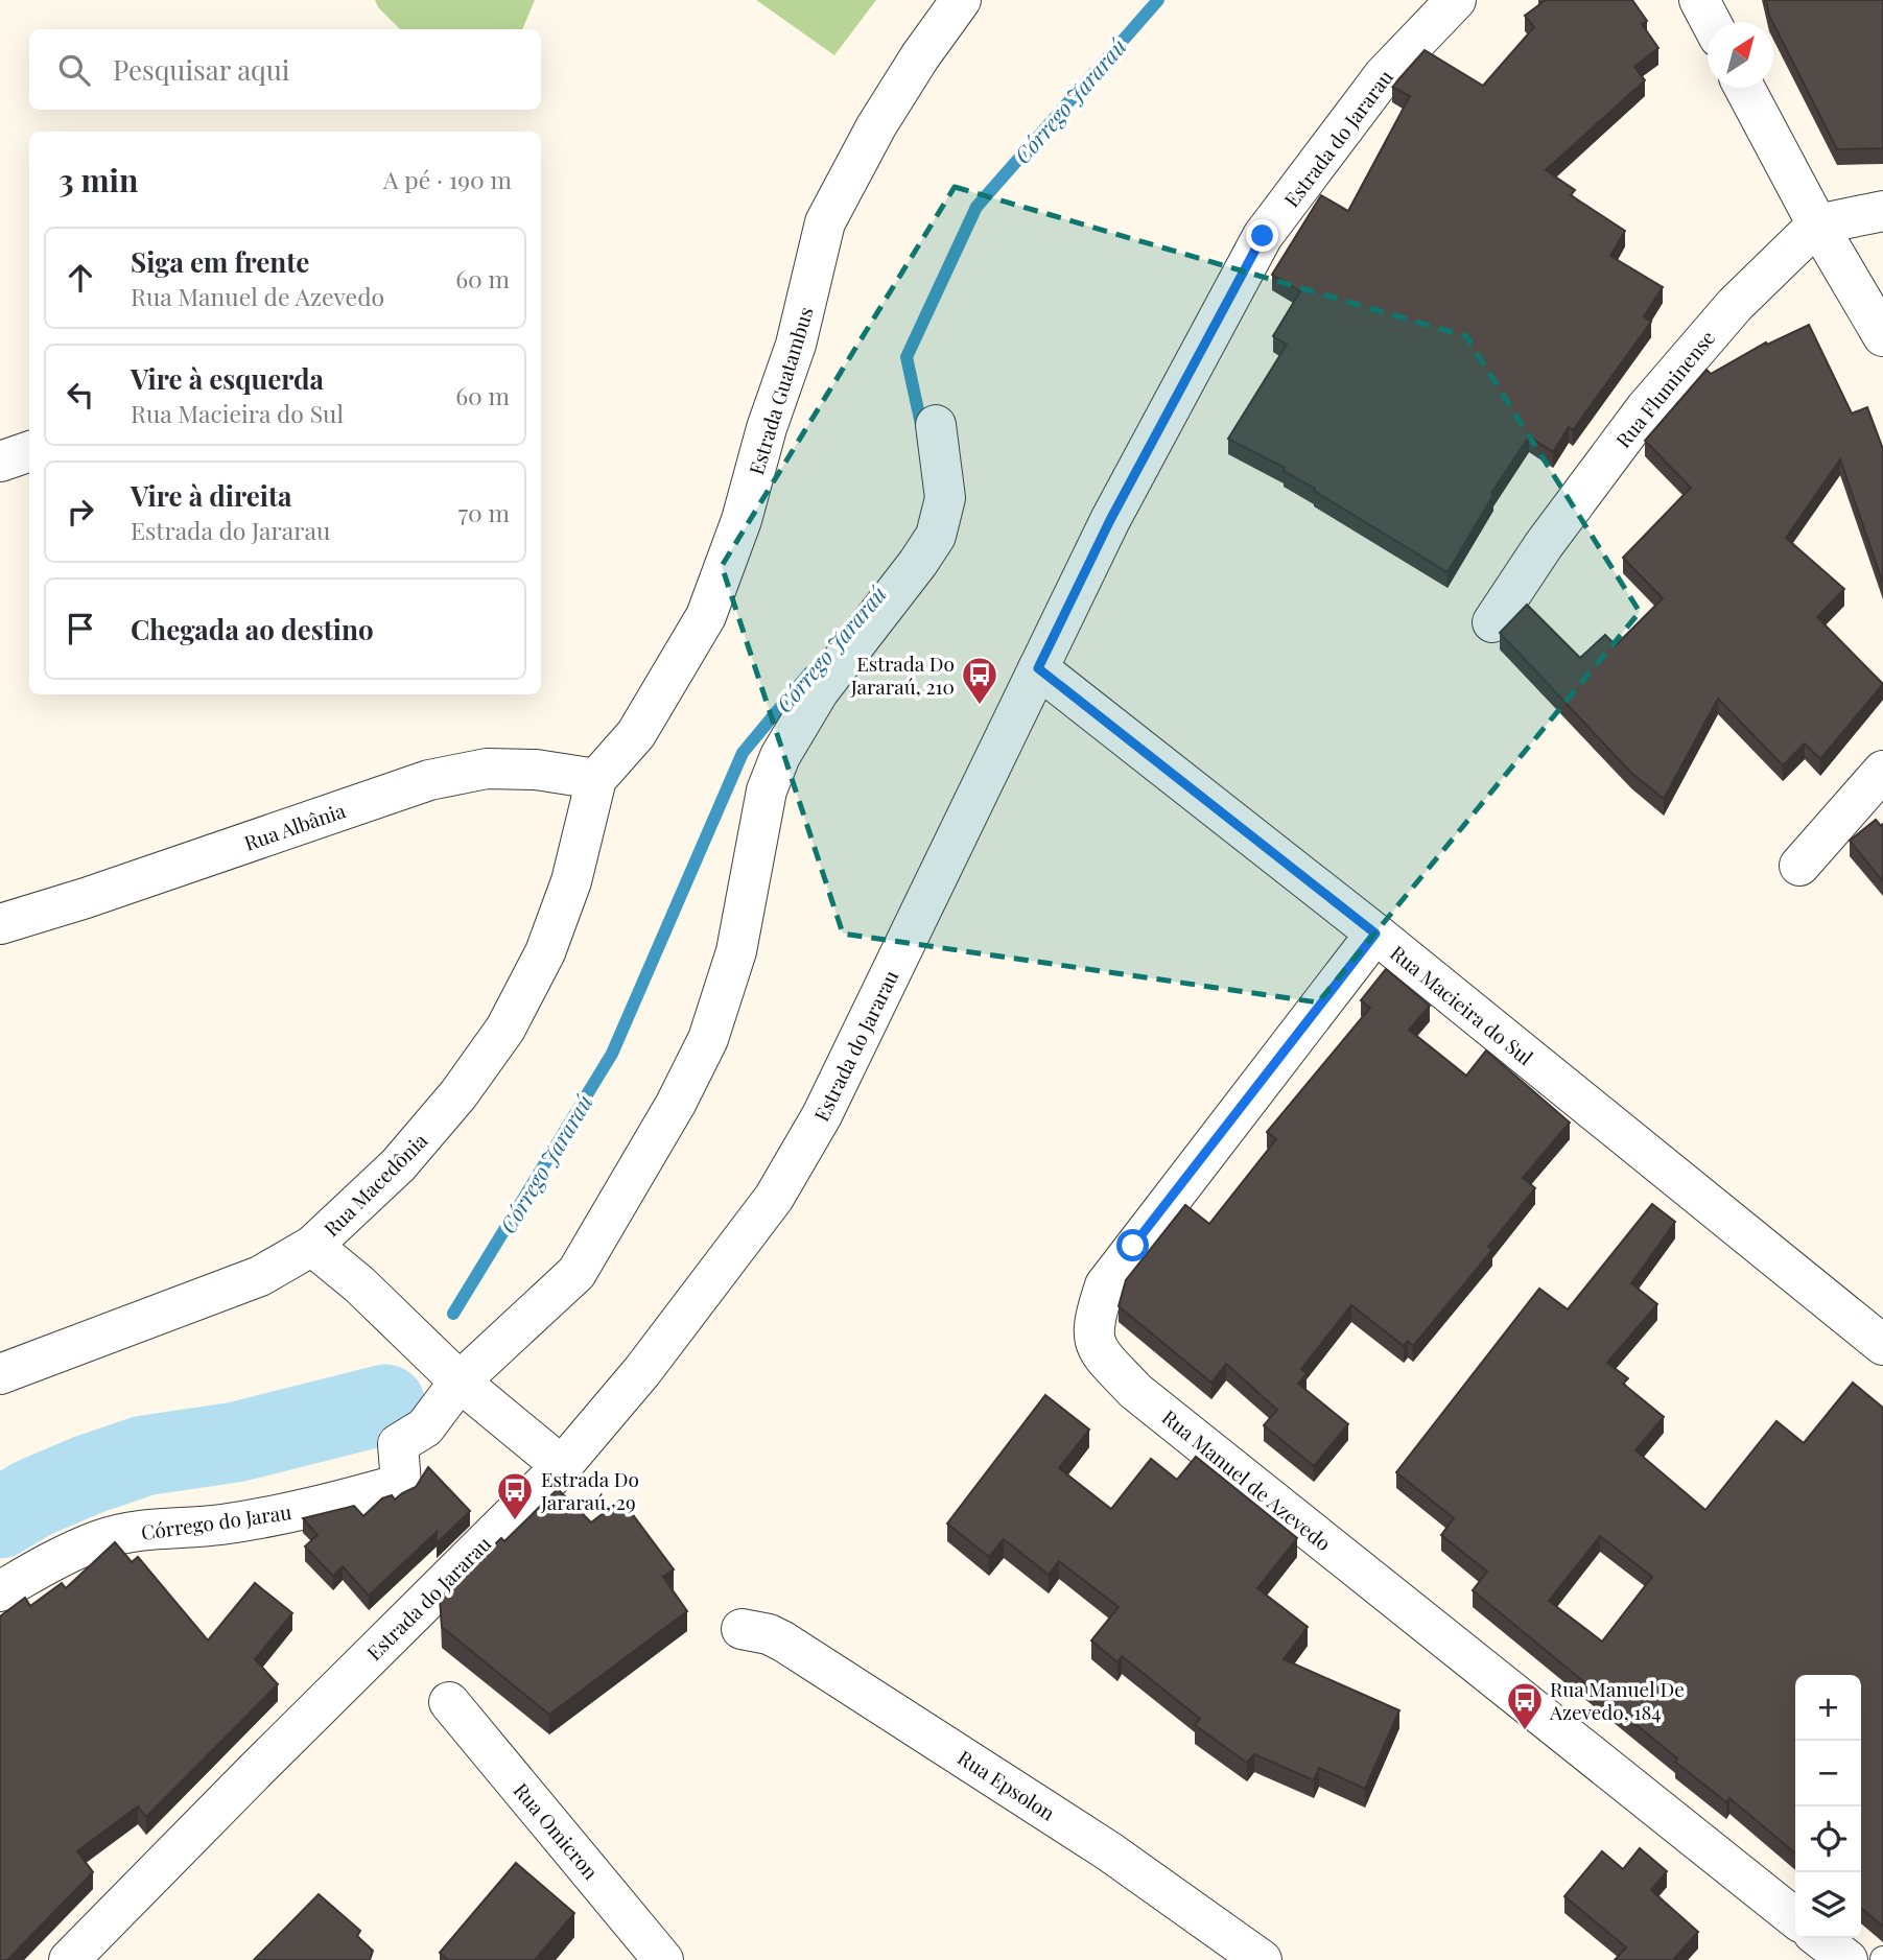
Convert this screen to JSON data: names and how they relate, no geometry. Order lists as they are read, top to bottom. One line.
{"streets":{"street":["Estrada do Jararau","Rua Fluminense","Estrada Guatambus","Rua Albânia","Rua Macieira do Sul","Rua Macedônia","Rua Manuel de Azevedo","Córrego do Jarau","Rua Epsolon","Rua Omicron"]},"crossings":[["Estrada do Jararau","Rua Macieira do Sul"],["Estrada Guatambus","Rua Albânia"],["Estrada Guatambus","Rua Macedônia"],["Rua Albânia","Rua Macedônia"],["Rua Macieira do Sul","Rua Manuel de Azevedo"]],"water":["Córrego Jararaú"],"places":{"bus stop":["Estrada Do Jararaú, 210","Estrada Do Jararaú, 29","Rua Manuel De Azevedo, 184"]},"north":"top right","page":{"search":"Pesquisar aqui","heading":["3 min","A pé · 190 m"],"list":[["Siga em frente","Rua Manuel de Azevedo","60 m"],["Vire à esquerda","Rua Macieira do Sul","60 m"],["Vire à direita","Estrada do Jararau","70 m"],"Chegada ao destino"],"map_buttons":["+","−"]}}
